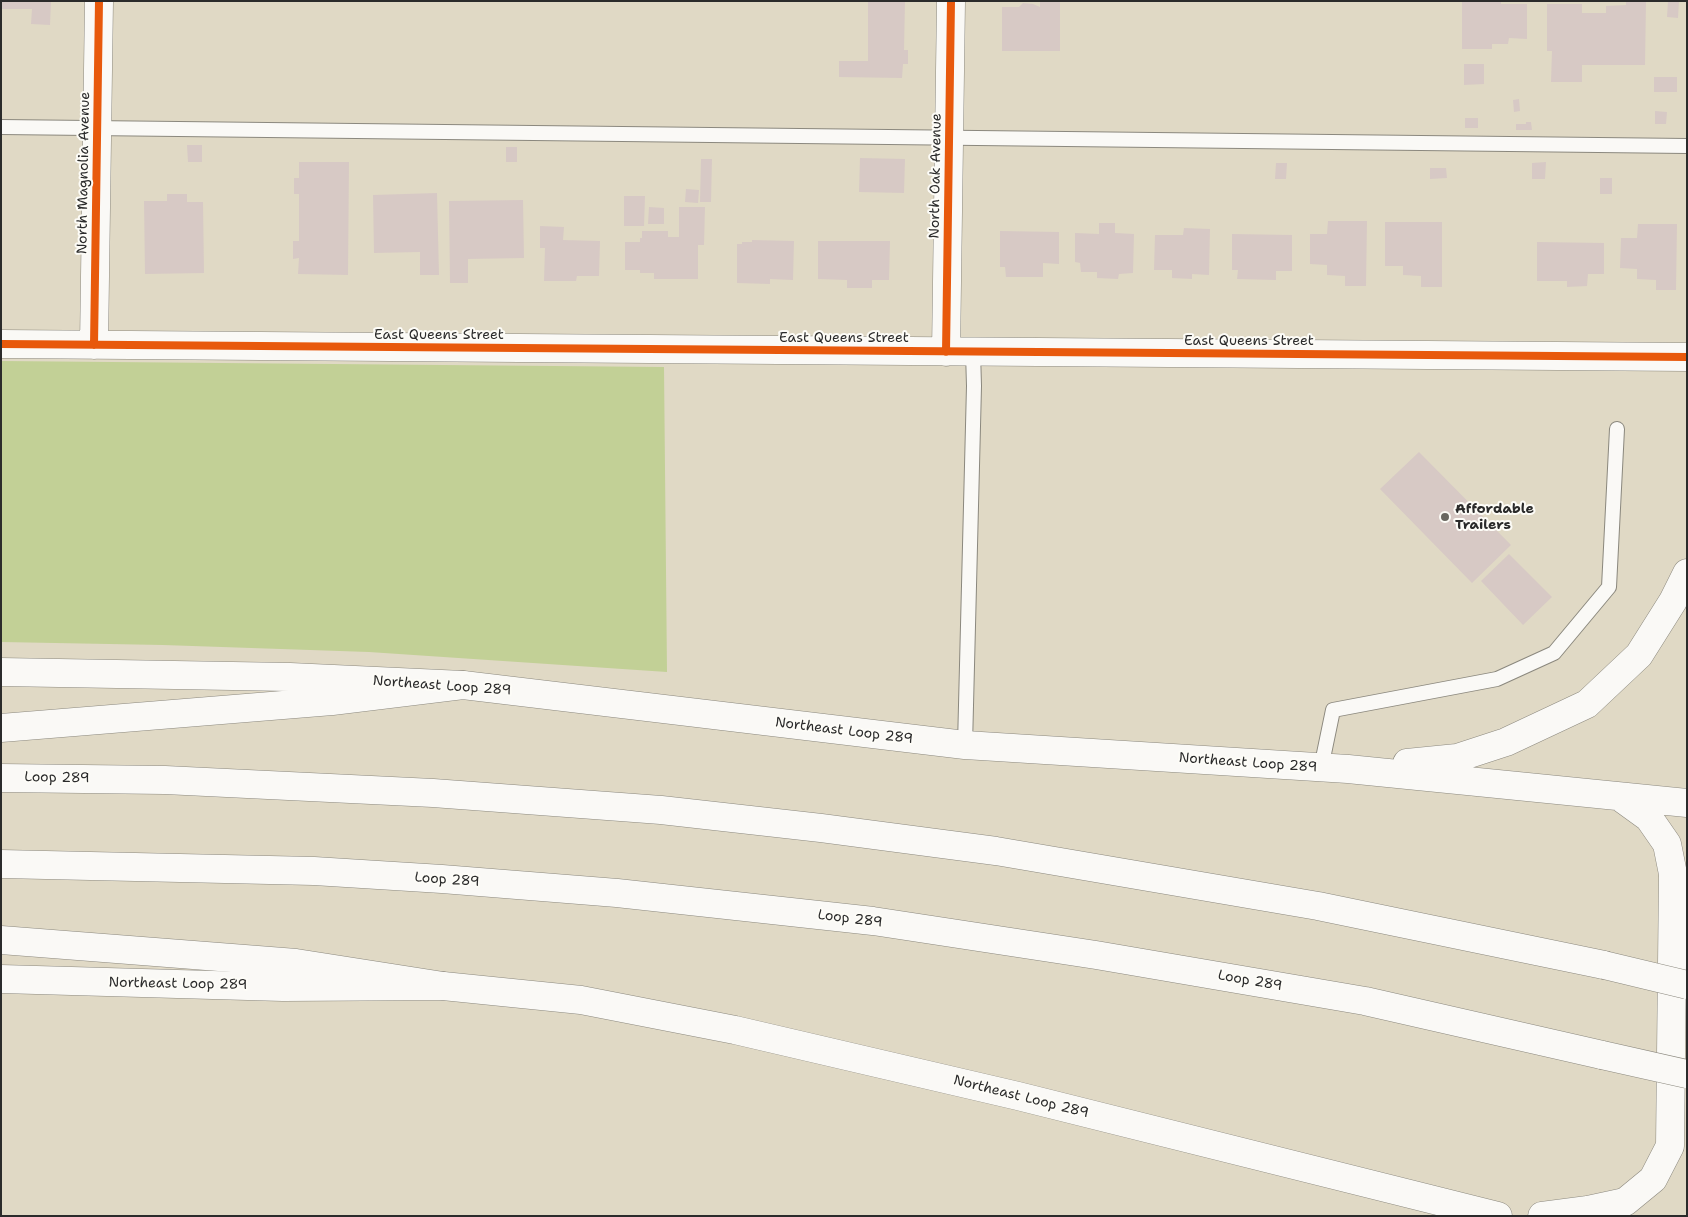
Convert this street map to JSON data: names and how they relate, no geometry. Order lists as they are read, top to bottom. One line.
{"streets":{"main road":["North Magnolia Avenue","North Oak Avenue","East Queens Street","Northeast Loop 289","Loop 289"]},"crossings":[["North Magnolia Avenue","East Queens Street"],["North Oak Avenue","East Queens Street"]],"places":["Affordable Trailers"]}
